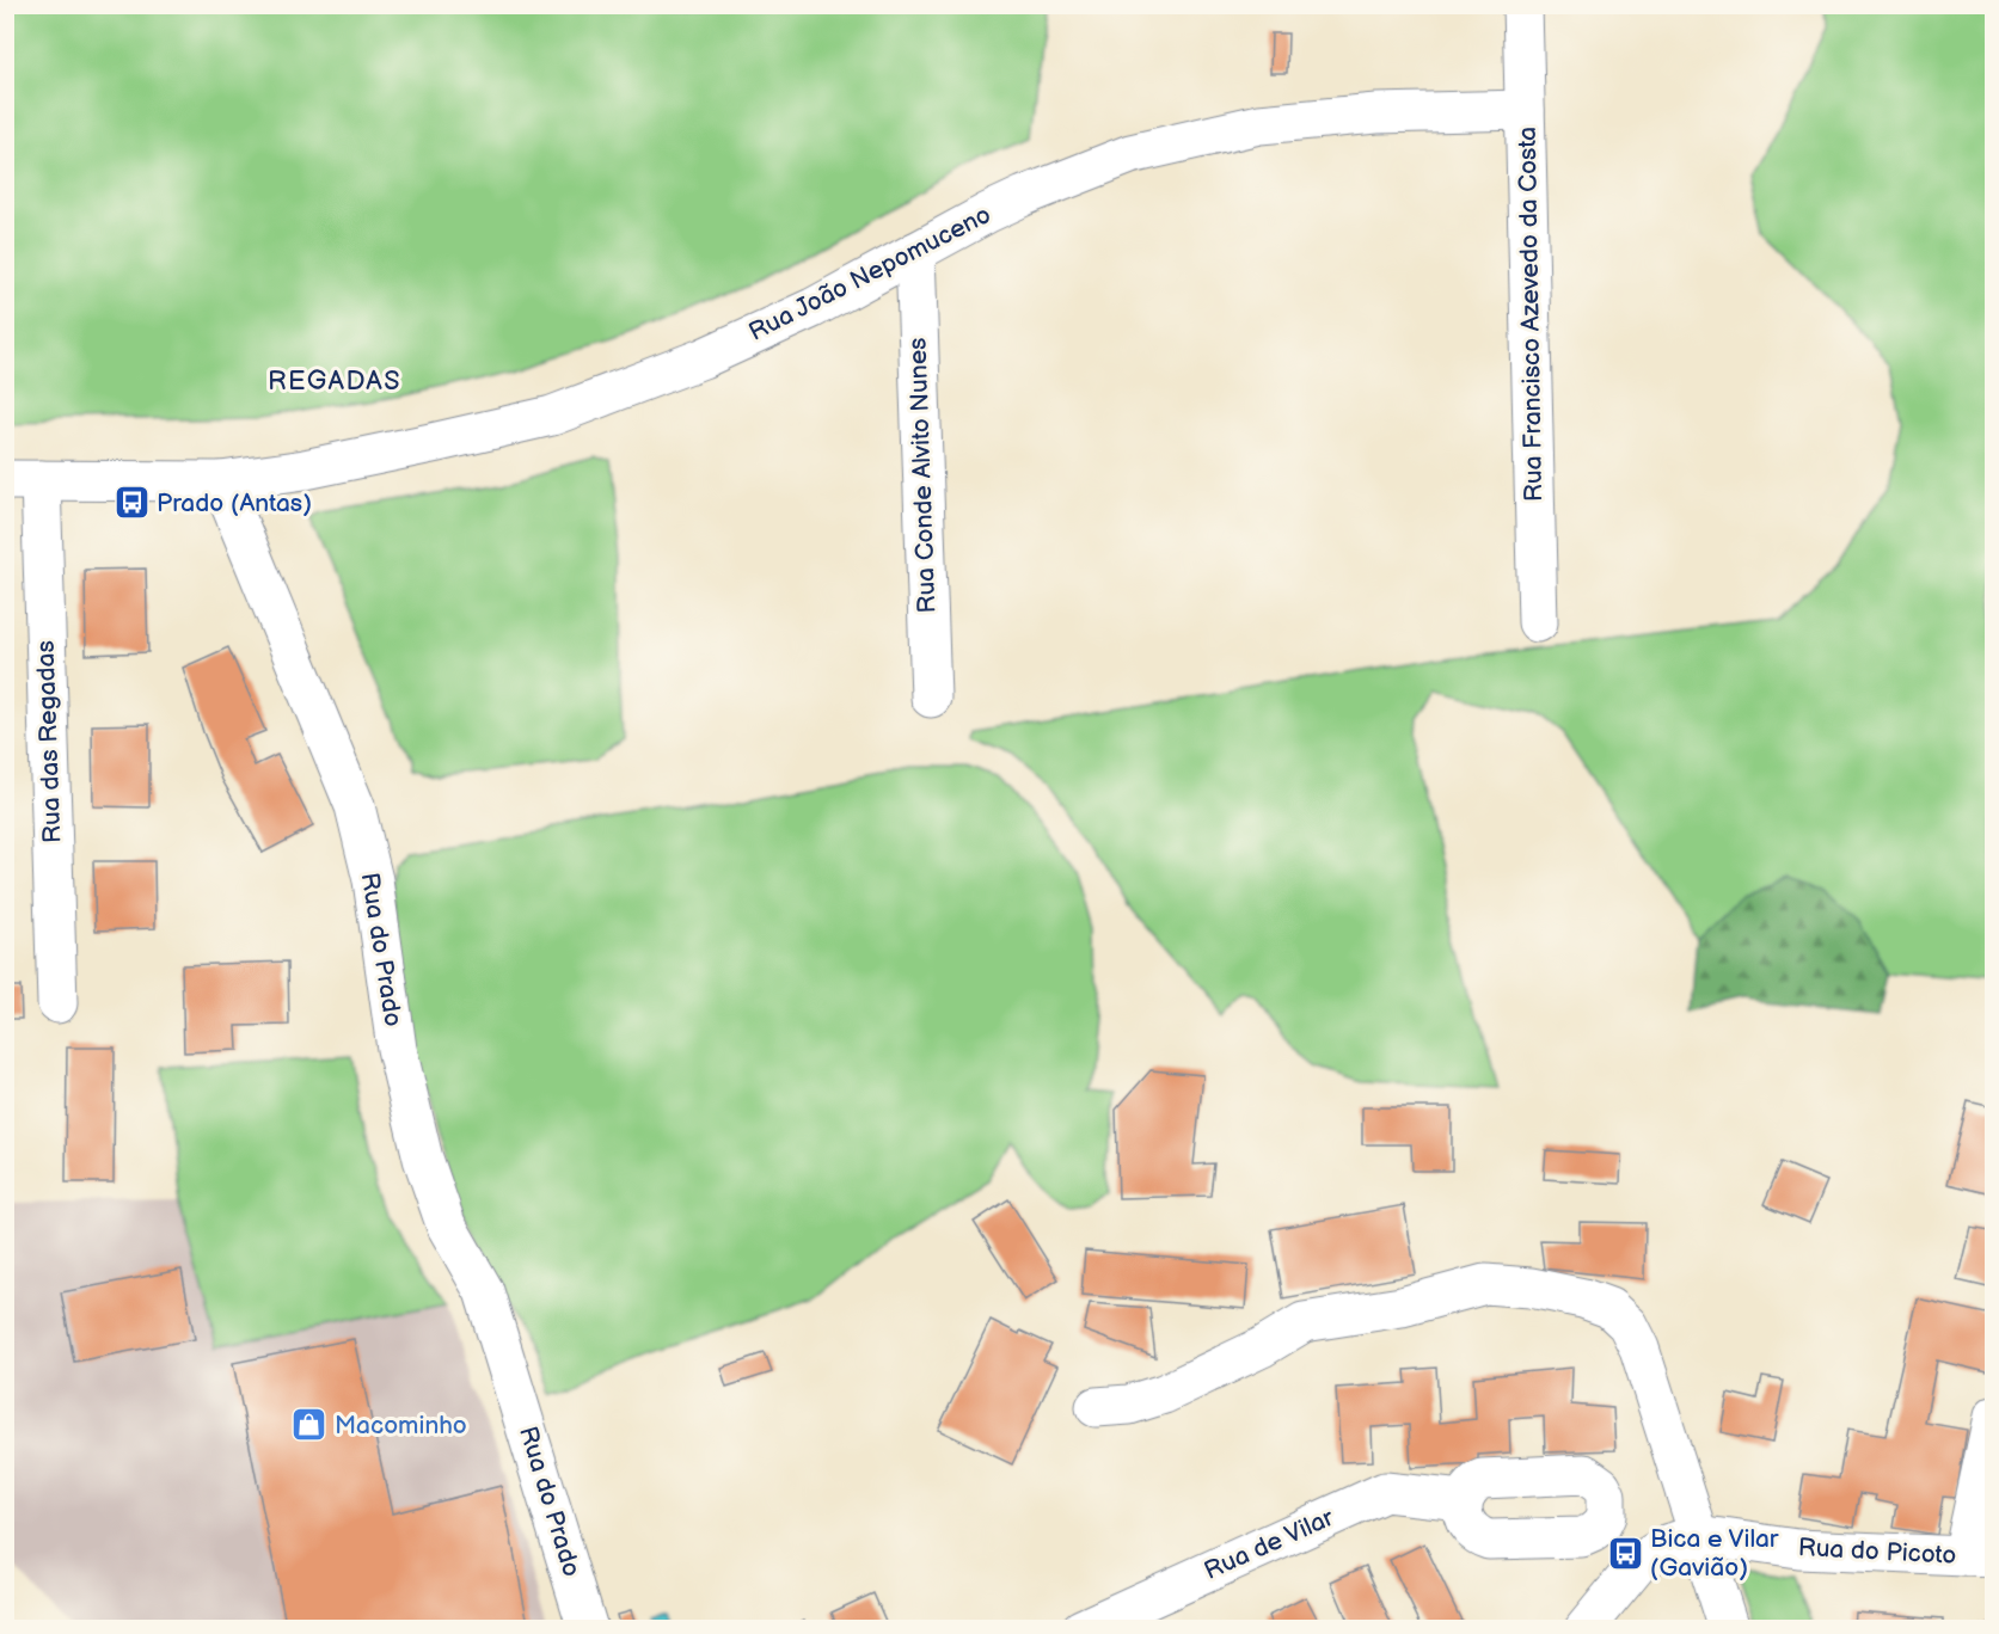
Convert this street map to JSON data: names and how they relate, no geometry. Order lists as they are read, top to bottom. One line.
{"streets":{"street":["Rua João Nepomuceno","Rua Francisco Azevedo da Costa","Rua Conde Alvito Nunes","Rua das Regadas","Rua do Prado","Rua de Vilar","Rua do Picoto"]},"crossings":[["Rua João Nepomuceno","Rua Francisco Azevedo da Costa"],["Rua João Nepomuceno","Rua Conde Alvito Nunes"],["Rua João Nepomuceno","Rua do Prado"]],"districts":["REGADAS"],"places":{"bus stop":["Prado (Antas)","Bica e Vilar (Gavião)"],"shop":["Macominho"]}}
